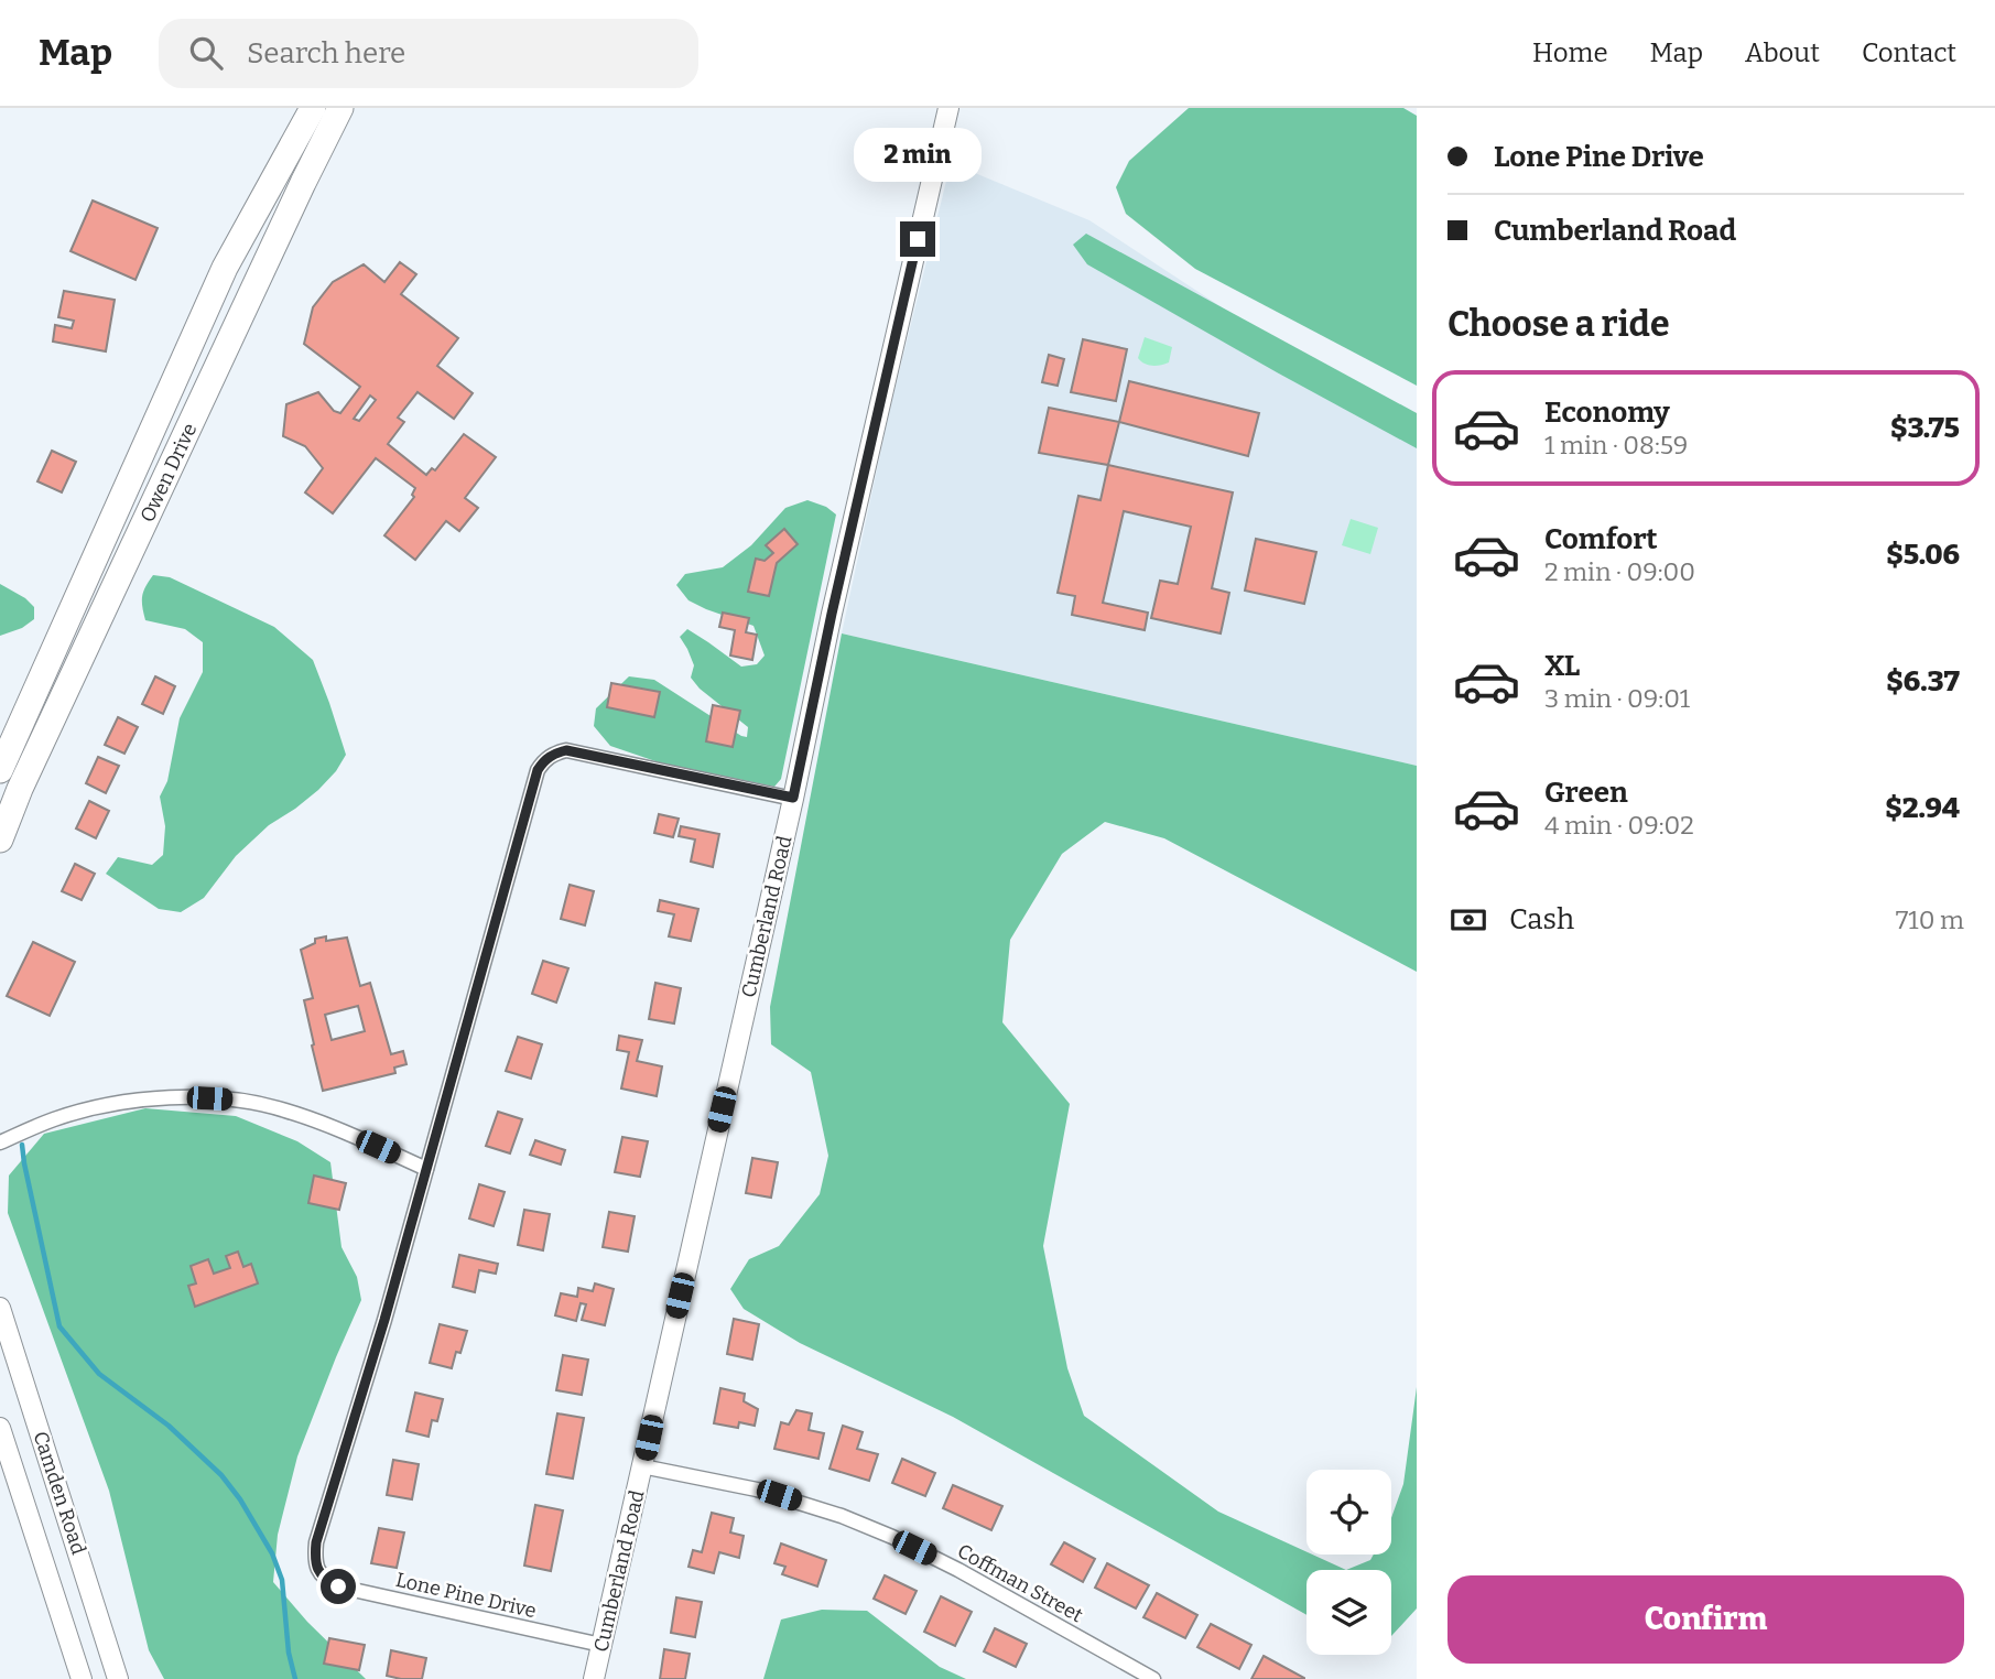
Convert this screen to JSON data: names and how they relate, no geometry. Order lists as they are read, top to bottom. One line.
{"streets":{"highway":["Owen Drive"],"main road":["Cumberland Road","Camden Road"],"street":["Coffman Street","Lone Pine Drive"]},"crossings":[["Cumberland Road","Coffman Street"],["Cumberland Road","Lone Pine Drive"]],"page":{"header":"Map","search":"Search here","nav":["Home","Map","About","Contact"],"banner":["Lone Pine Drive","Cumberland Road"],"bubble":"2 min","heading":"Choose a ride","list":[{"name":"Economy","note":"1 min · 08:59","value":"$3.75"},{"name":"Comfort","note":"2 min · 09:00","value":"$5.06"},{"name":"XL","note":"3 min · 09:01","value":"$6.37"},{"name":"Green","note":"4 min · 09:02","value":"$2.94"}],"pay":["Cash","710 m"],"buttons":"Confirm"}}
